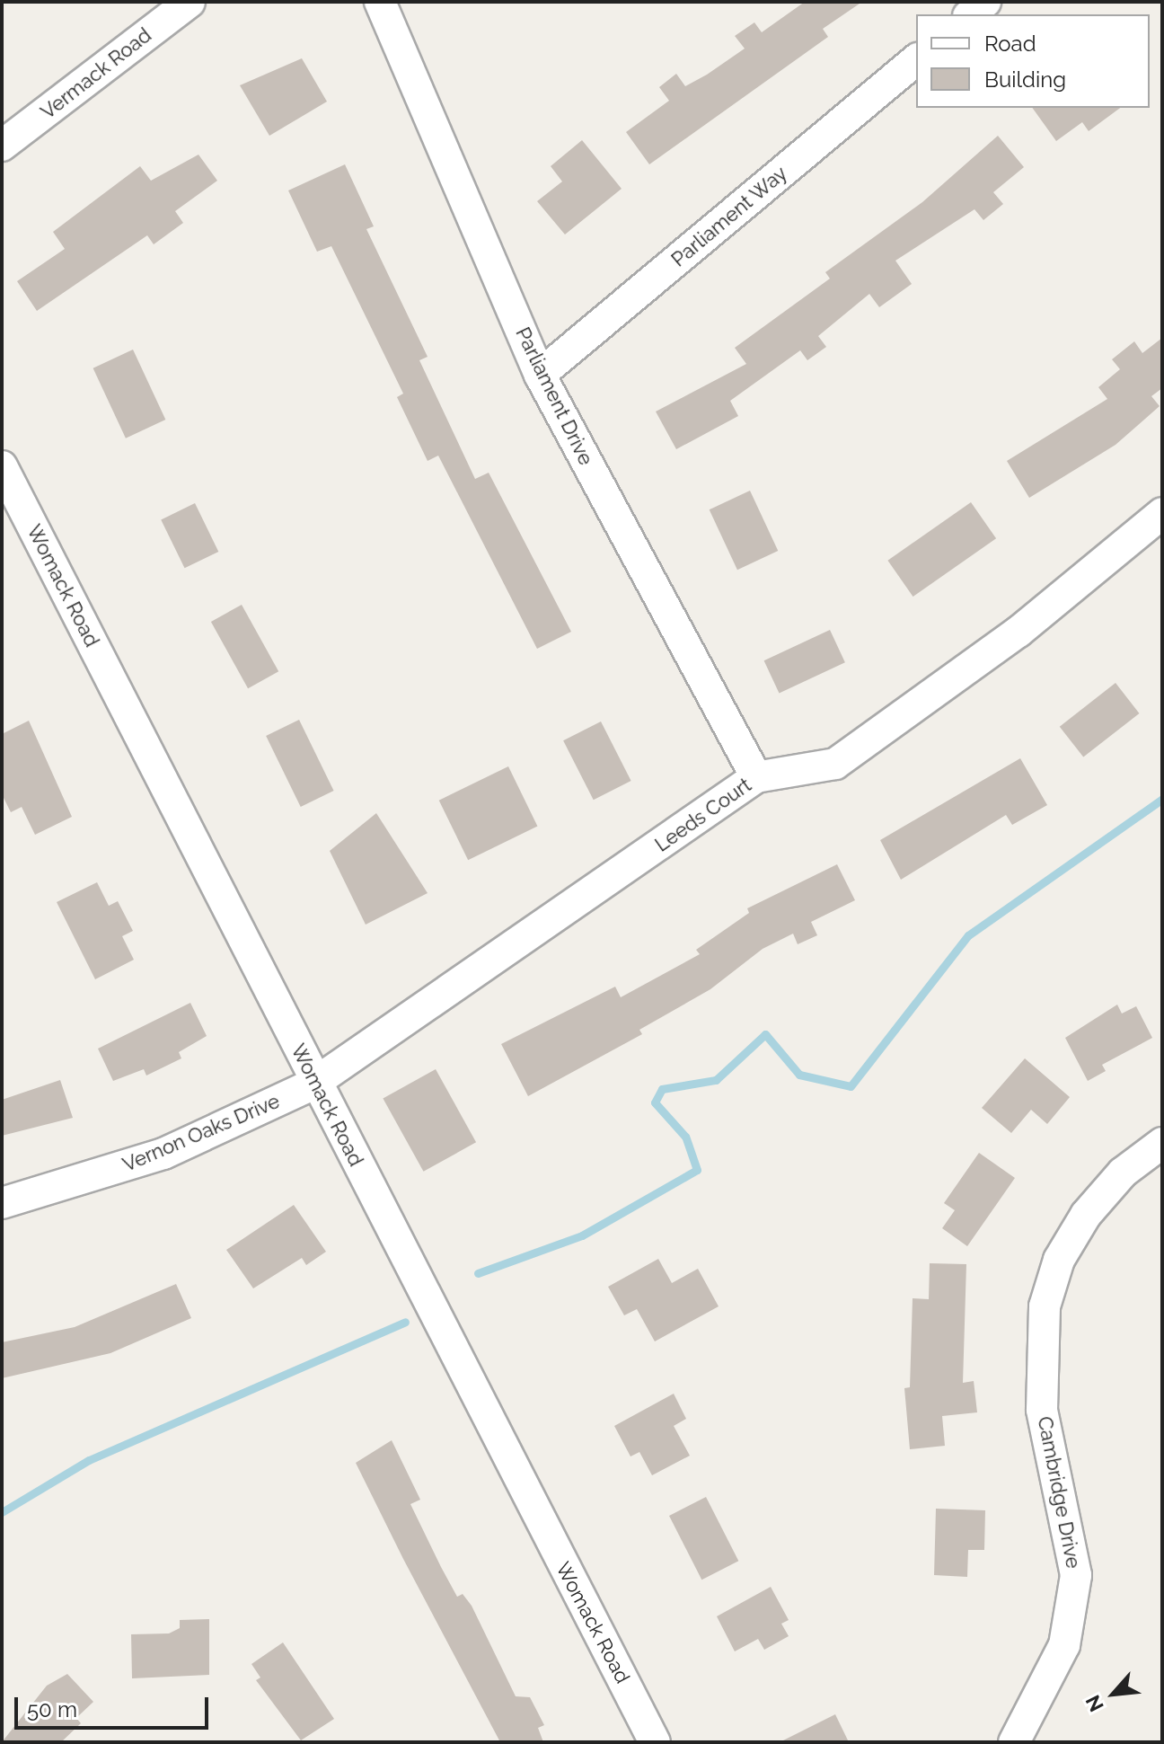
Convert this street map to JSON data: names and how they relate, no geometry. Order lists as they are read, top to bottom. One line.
{"streets":{"street":["Vermack Road","Parliament Way","Parliament Drive","Womack Road","Leeds Court","Vernon Oaks Drive","Cambridge Drive"]},"crossings":[["Parliament Way","Parliament Drive"],["Parliament Drive","Leeds Court"],["Womack Road","Leeds Court"],["Womack Road","Vernon Oaks Drive"],["Leeds Court","Vernon Oaks Drive"]],"legend":["Road","Building"],"scale_bar":"50 m","north":"bottom left"}
